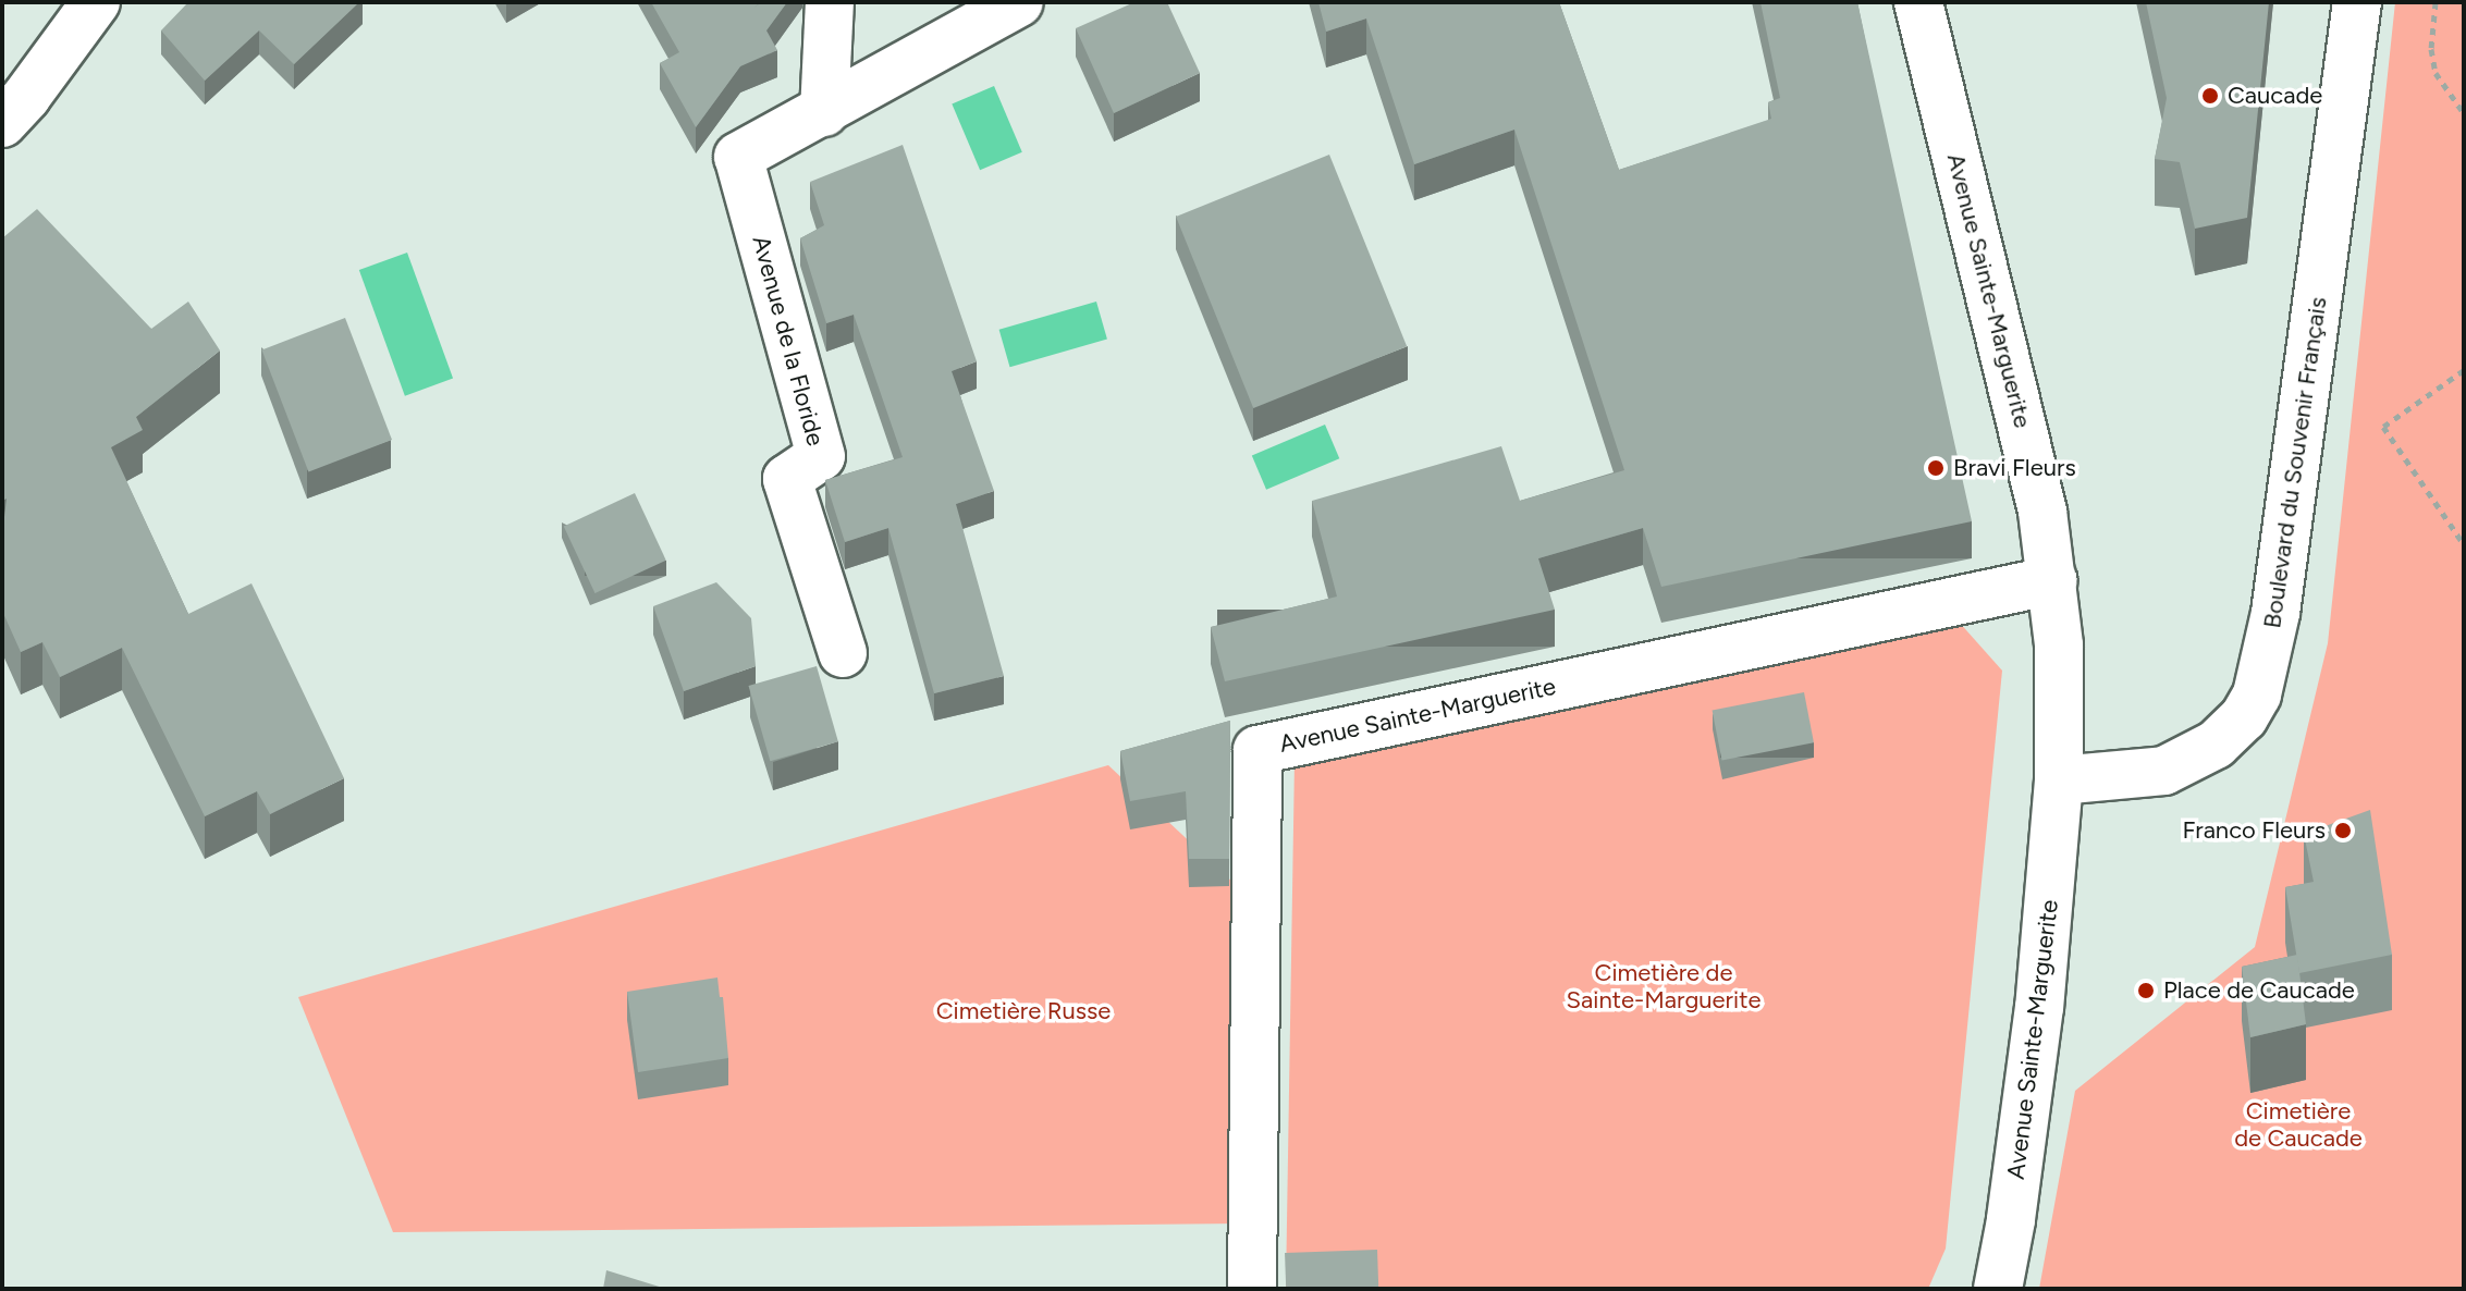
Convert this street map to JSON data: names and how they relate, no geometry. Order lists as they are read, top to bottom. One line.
{"streets":{"street":["Avenue Sainte-Marguerite","Avenue de la Floride","Boulevard du Souvenir Français"]},"crossings":[["Avenue Sainte-Marguerite","Boulevard du Souvenir Français"]],"parks":["Cimetière de Sainte-Marguerite","Cimetière Russe","Cimetière de Caucade"],"places":["Caucade","Bravi Fleurs","Franco Fleurs","Place de Caucade"]}
